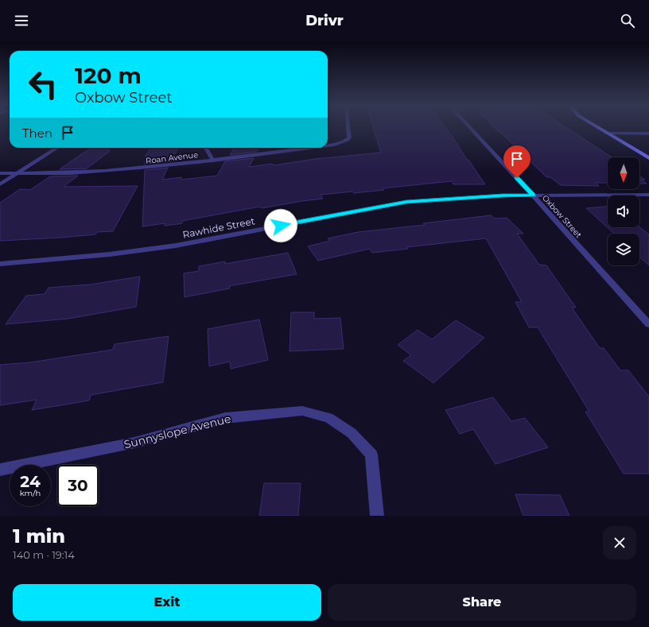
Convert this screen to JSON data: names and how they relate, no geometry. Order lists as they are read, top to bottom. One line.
{"streets":{"street":["Roan Avenue","Oxbow Street","Rawhide Street","Sunnyslope Avenue"]},"crossings":[["Oxbow Street","Rawhide Street"]],"north":"bottom","page":{"header":"Drivr","turn":["120 m","Oxbow Street"],"then":"Then","speed":"24 km/h","limit":"30","heading":["1 min","140 m · 19:14"],"buttons":["Exit","Share"]}}
